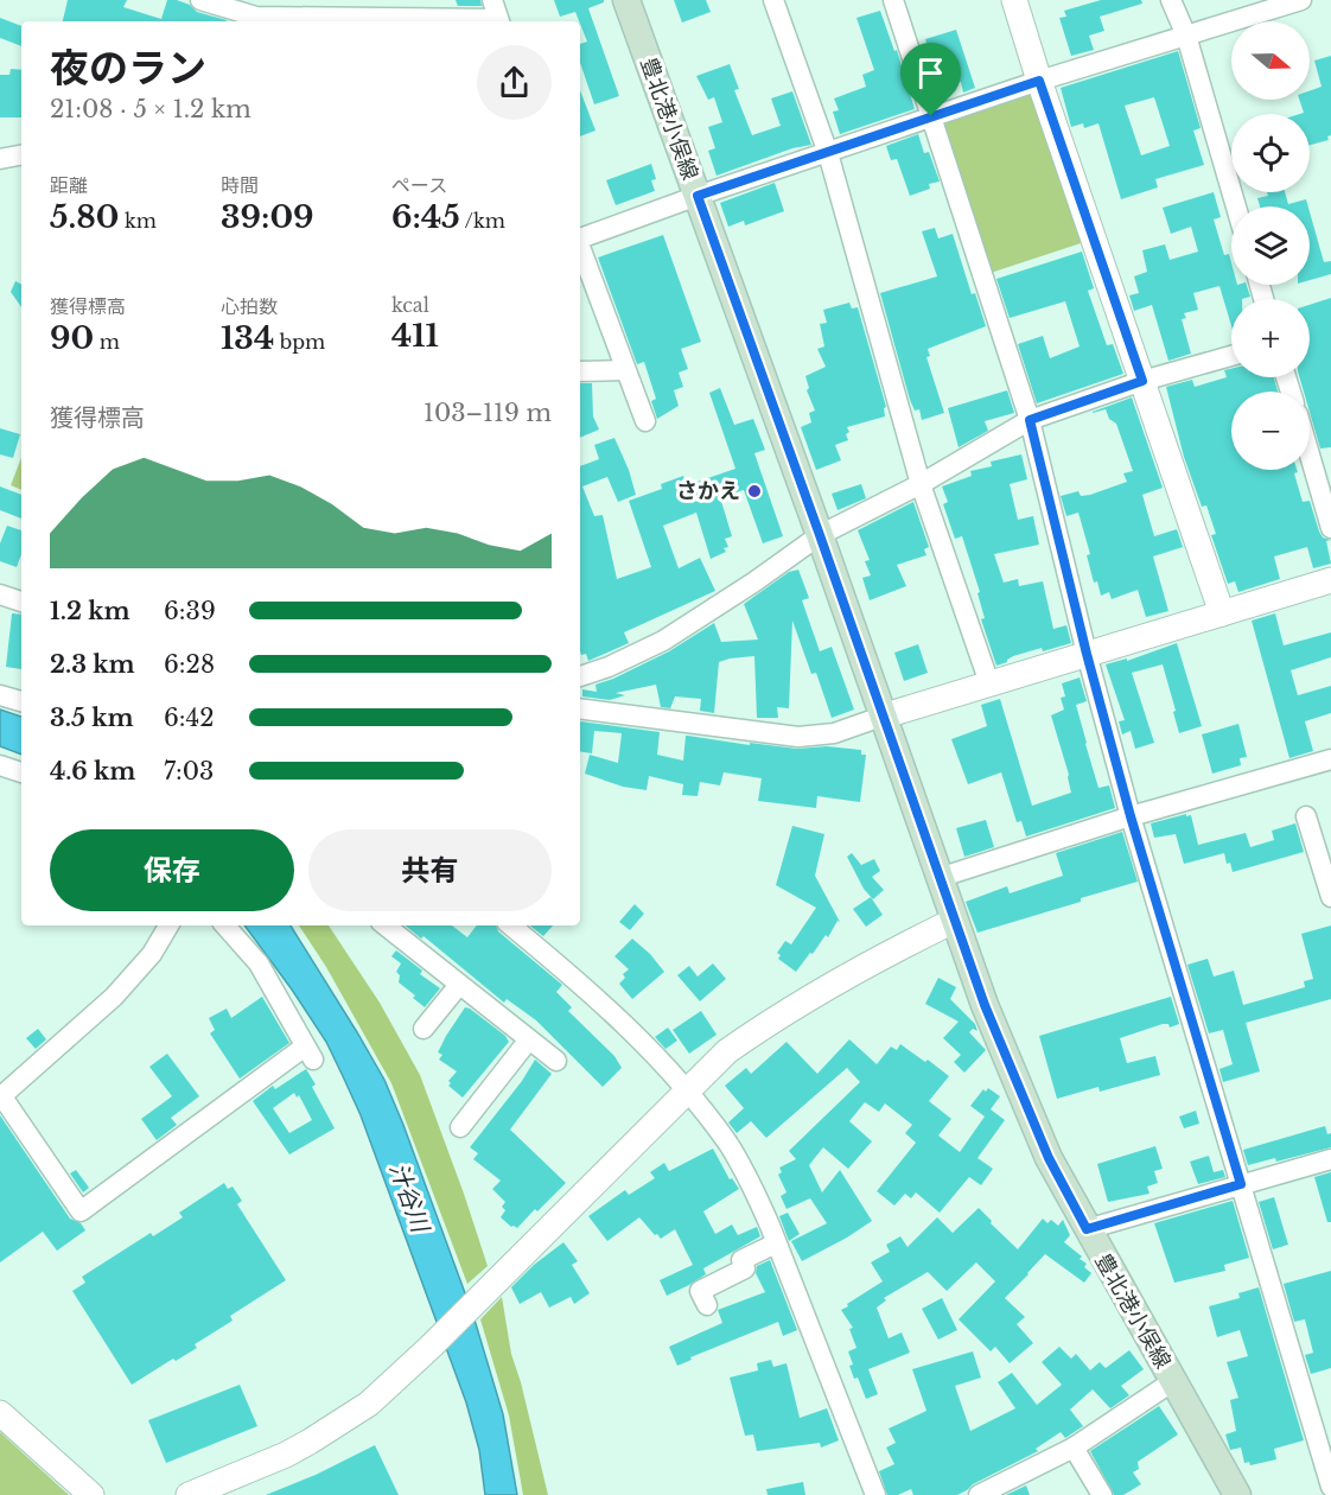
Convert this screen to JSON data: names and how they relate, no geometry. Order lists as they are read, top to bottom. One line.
{"streets":{"main road":["豊北港小俣線"]},"water":["汁谷川"],"places":["さかえ"],"north":"right","page":{"map_buttons":["+","−"],"heading":["夜のラン","21:08 · 5 × 1.2 km"],"stats":[["距離","5.80 km"],["時間","39:09"],["ペース","6:45 /km"],["獲得標高","90 m"],["心拍数","134 bpm"],["kcal","411"]],"chart":["獲得標高","103–119 m"],"list":[{"name":"1.2 km","note":"6:39"},{"name":"2.3 km","note":"6:28"},{"name":"3.5 km","note":"6:42"},{"name":"4.6 km","note":"7:03"}],"buttons":["保存","共有"]}}
